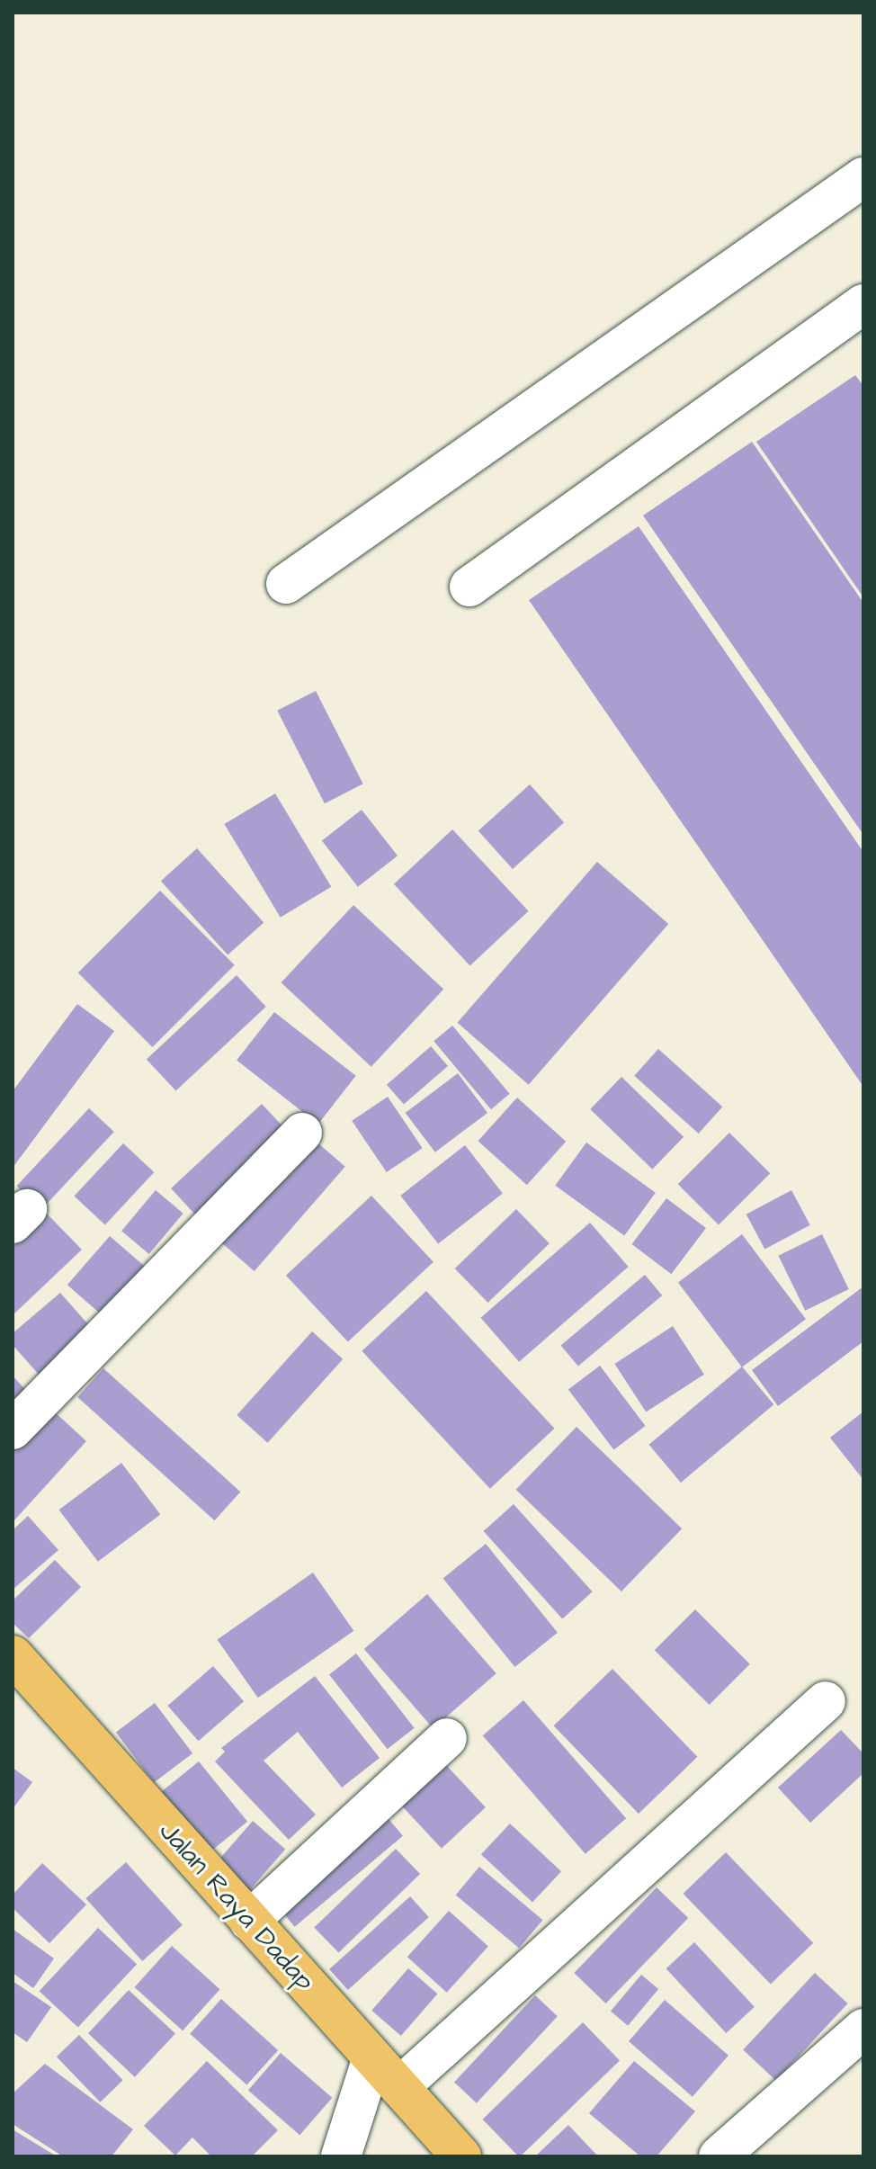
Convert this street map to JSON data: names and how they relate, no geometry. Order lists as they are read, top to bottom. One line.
{"streets":{"main road":["Jalan Raya Dadap"]}}
